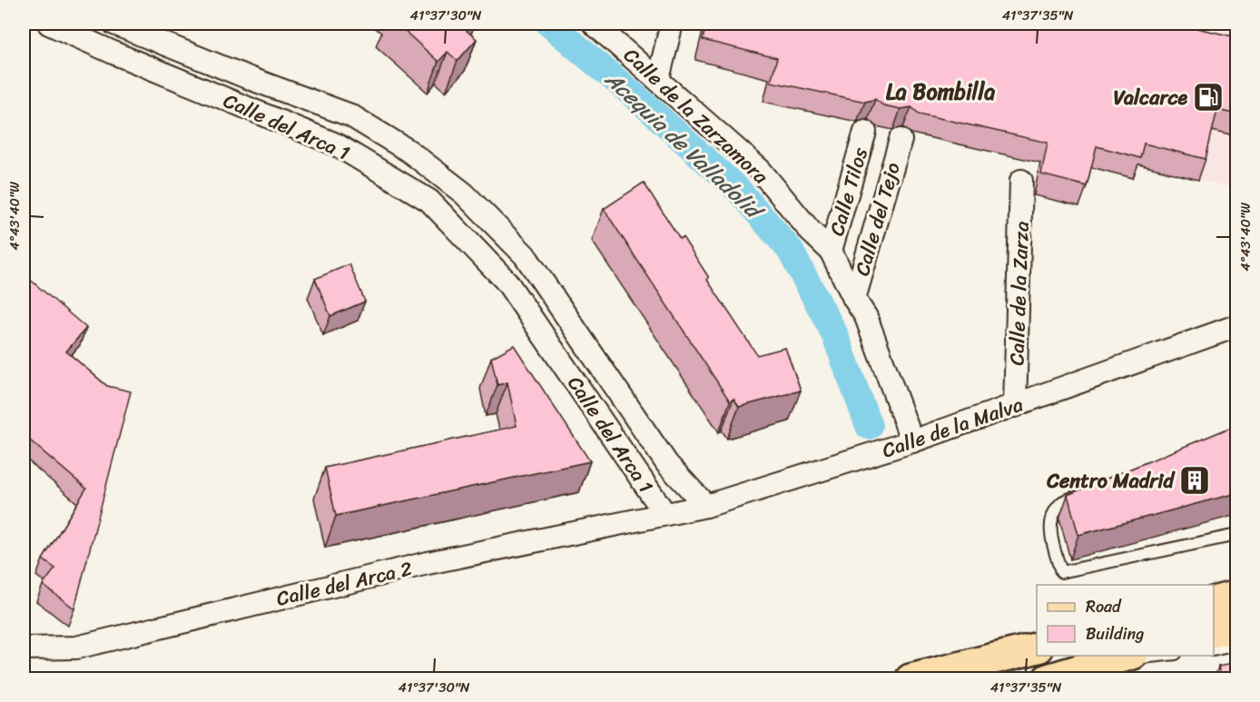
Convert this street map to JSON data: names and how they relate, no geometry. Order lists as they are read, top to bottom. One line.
{"streets":{"street":["Calle de la Zarzamora","Calle del Arca 1","Calle Tilos","Calle del Tejo","Calle de la Zarza","Calle de la Malva","Calle del Arca 2"]},"crossings":[["Calle de la Zarzamora","Calle Tilos"],["Calle de la Zarzamora","Calle del Tejo"],["Calle de la Zarzamora","Calle de la Malva"],["Calle del Arca 1","Calle de la Malva"],["Calle del Arca 1","Calle del Arca 2"],["Calle de la Zarza","Calle de la Malva"],["Calle de la Malva","Calle del Arca 2"]],"districts":["La Bombilla"],"water":["Acequia de Valladolid"],"places":{"fuel station":["Valcarce"],"building":["Centro Madrid"]},"legend":["Road","Building"],"coordinates":["41°37'30\"N","41°37'35\"N","4°43'40\"W"]}
